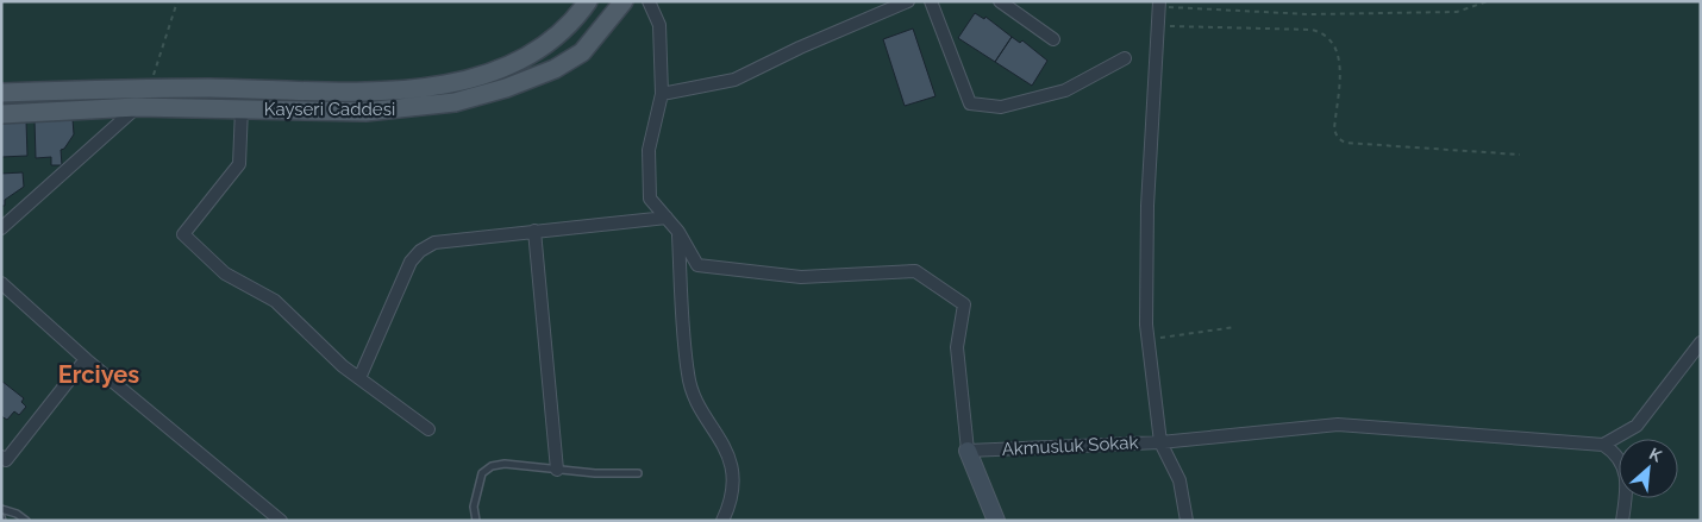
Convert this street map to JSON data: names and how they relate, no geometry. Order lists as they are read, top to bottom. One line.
{"streets":{"main road":["Kayseri Caddesi"],"street":["Akmusluk Sokak"]},"districts":["Erciyes"],"north":"top right"}
